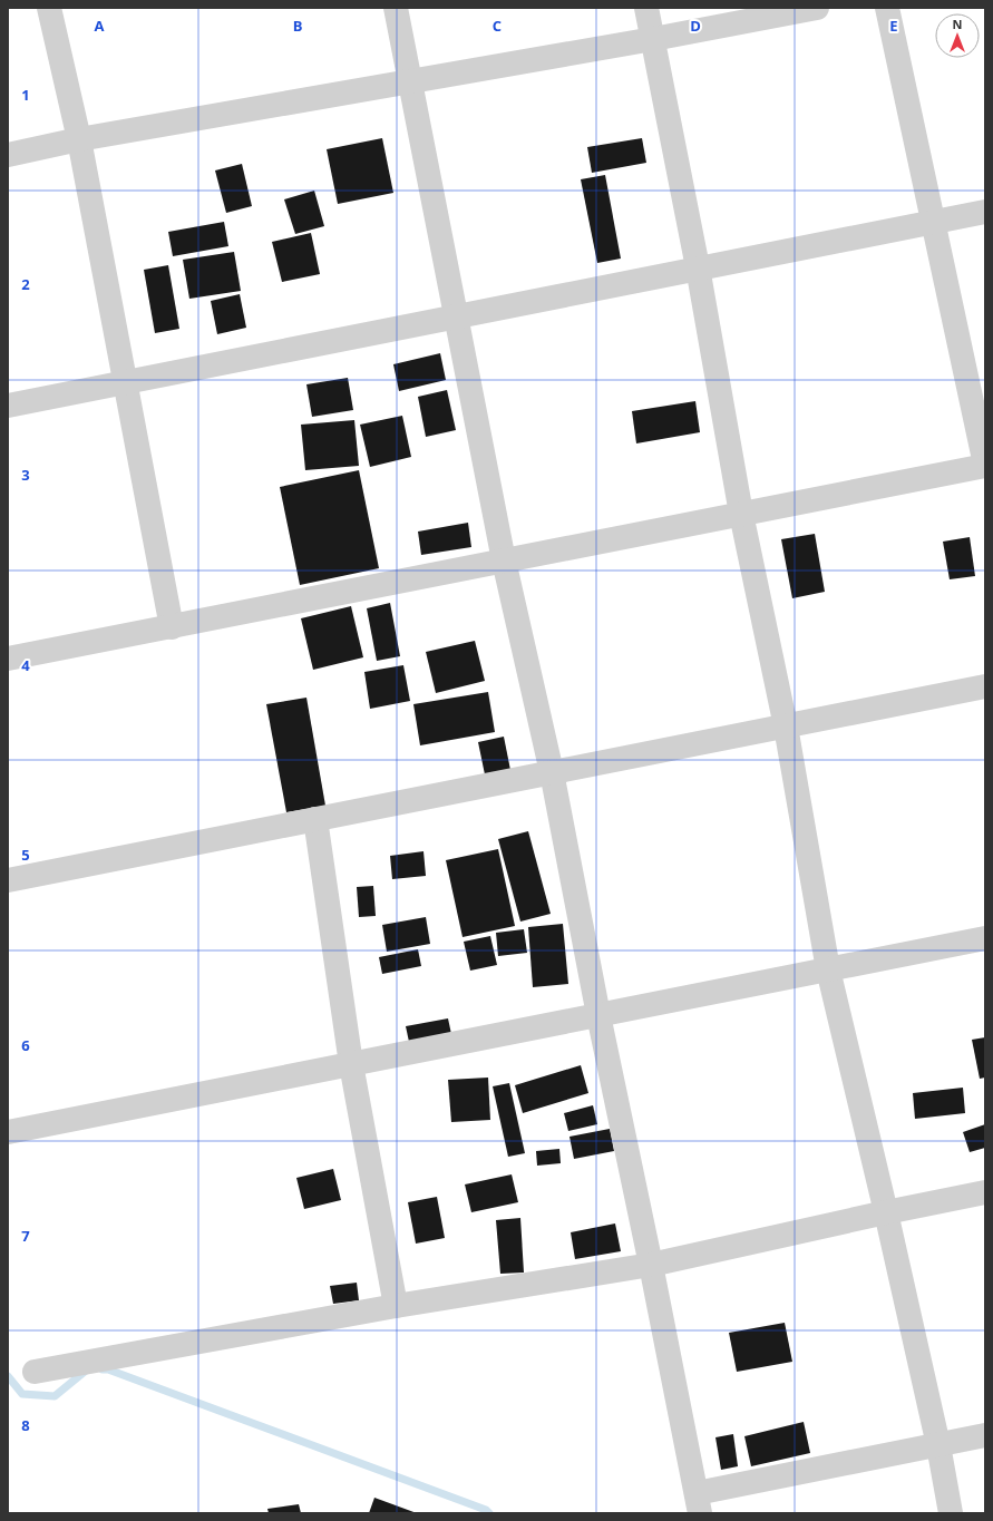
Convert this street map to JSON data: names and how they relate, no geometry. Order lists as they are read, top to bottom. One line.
{"north":"top","grid":{"columns":["A","B","C","D","E"],"rows":["1","2","3","4","5","6","7","8"]}}
